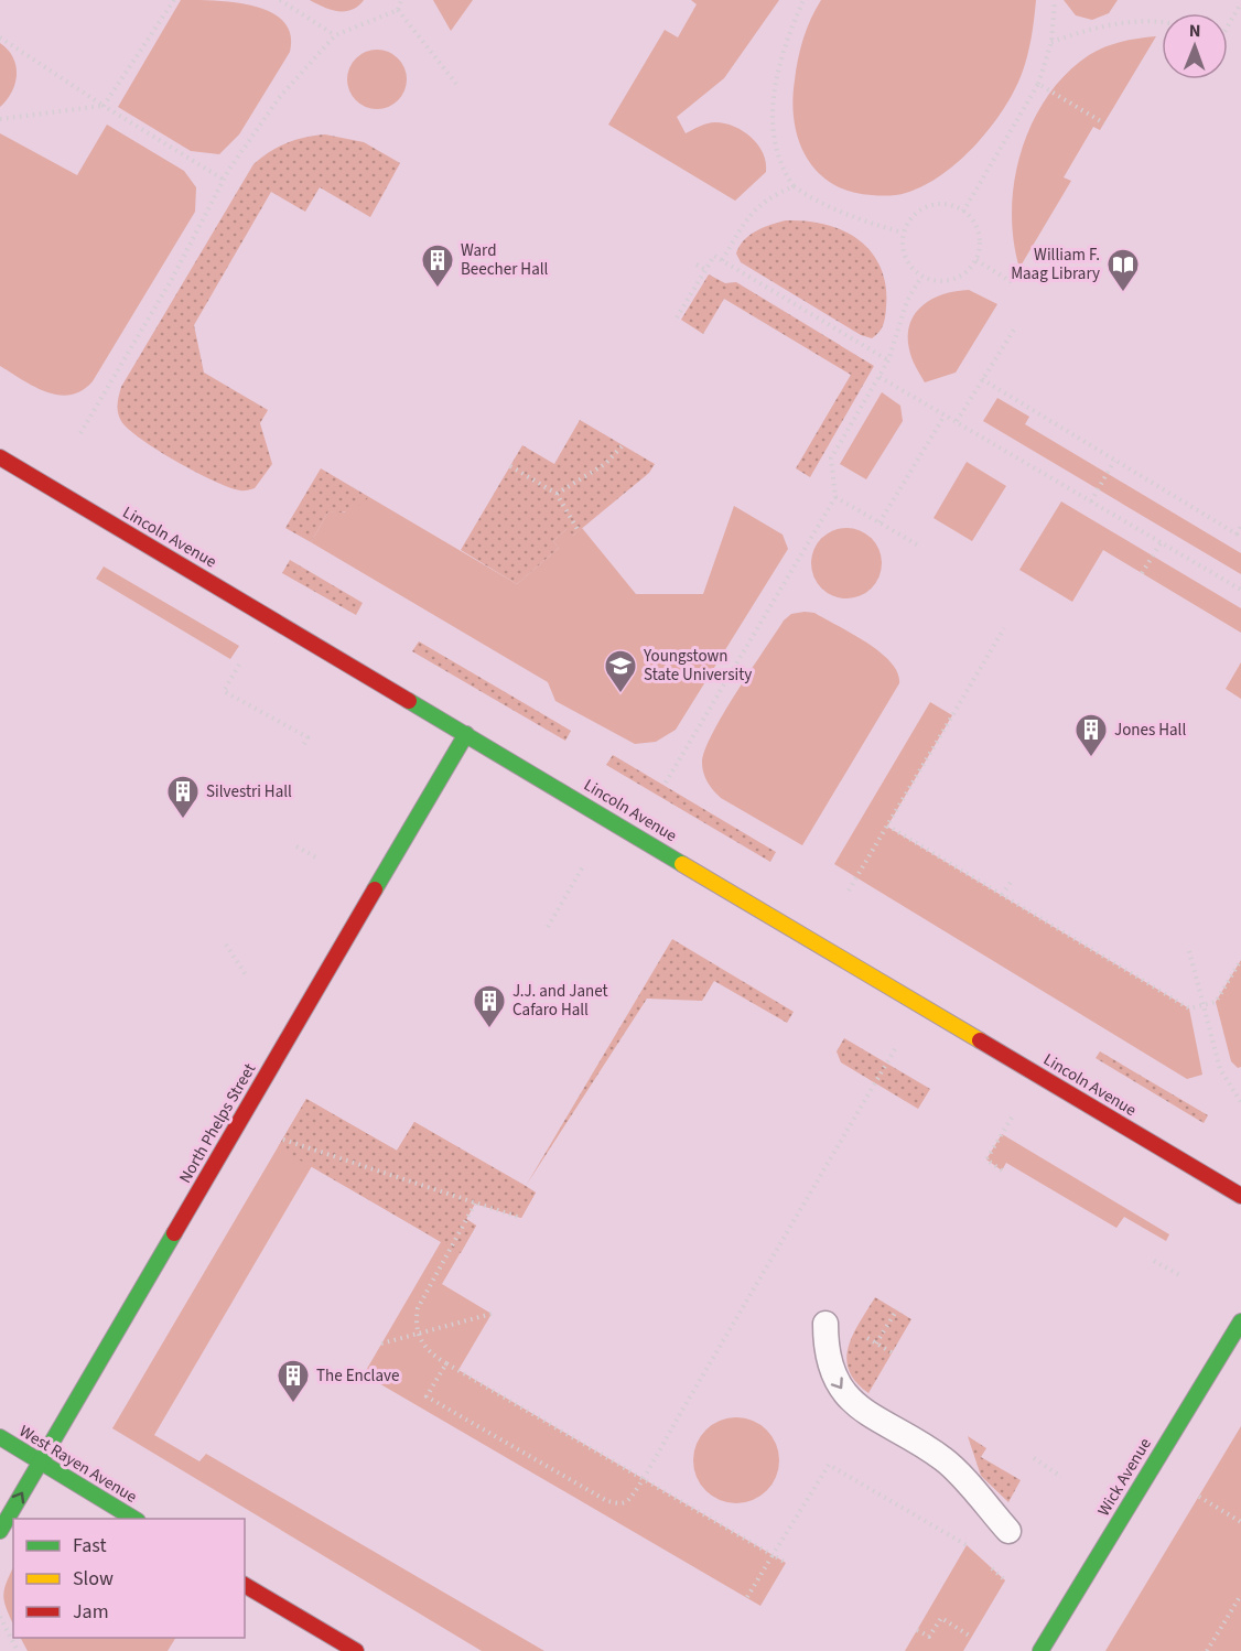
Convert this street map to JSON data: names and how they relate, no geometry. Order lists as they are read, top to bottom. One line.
{"streets":{"street":["Lincoln Avenue","North Phelps Street","West Rayen Avenue","Wick Avenue"]},"crossings":[["Lincoln Avenue","North Phelps Street"],["North Phelps Street","West Rayen Avenue"]],"places":{"building":["Ward Beecher Hall","Jones Hall","Silvestri Hall","J.J. and Janet Cafaro Hall","The Enclave"],"library":["William F. Maag Library"],"school or university":["Youngstown State University"]},"legend":["Fast","Slow","Jam"],"north":"top"}
